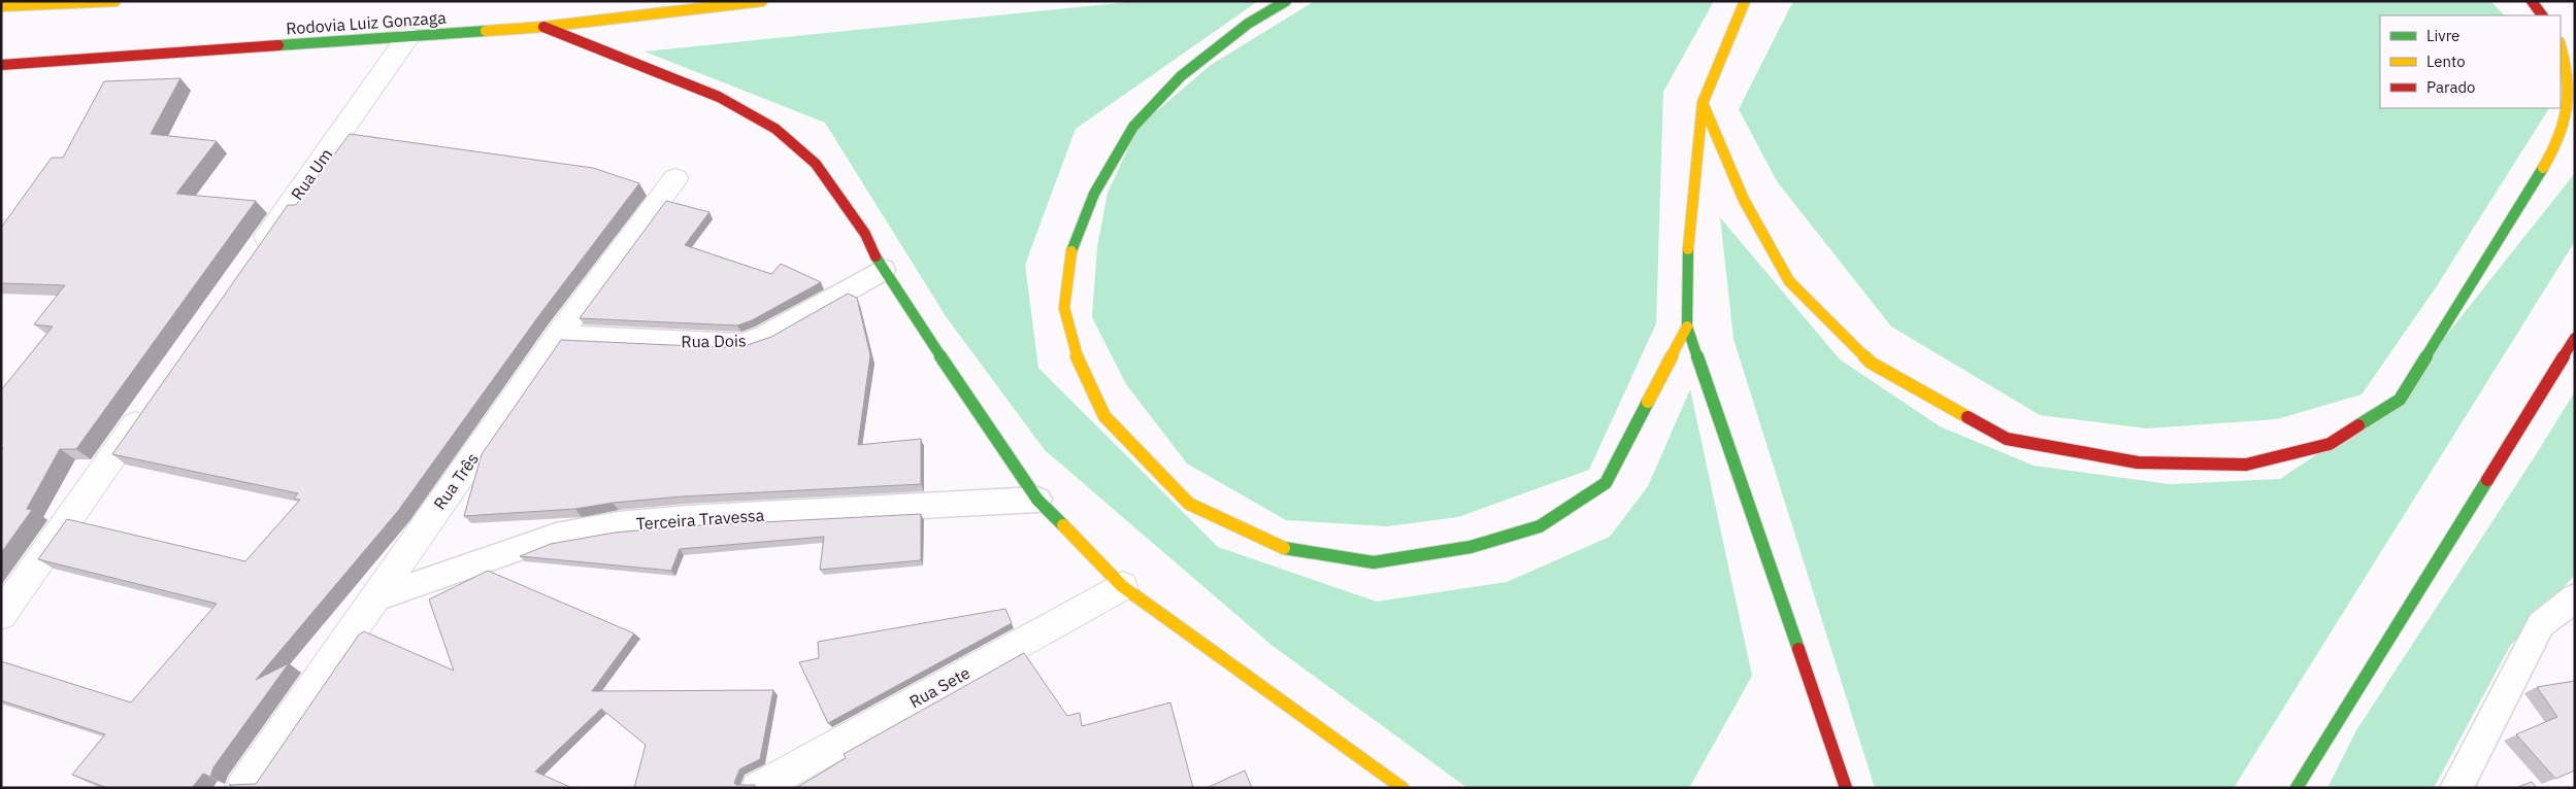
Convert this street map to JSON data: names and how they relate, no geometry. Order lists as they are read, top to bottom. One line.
{"streets":{"main road":["Rodovia Luiz Gonzaga"],"street":["Rua Um","Rua Três","Rua Sete"],"lane":["Rua Dois","Terceira Travessa"]},"crossings":[["Rodovia Luiz Gonzaga","Rua Um"],["Rua Dois","Rua Três"],["Rua Três","Terceira Travessa"]],"legend":["Livre","Lento","Parado"]}
